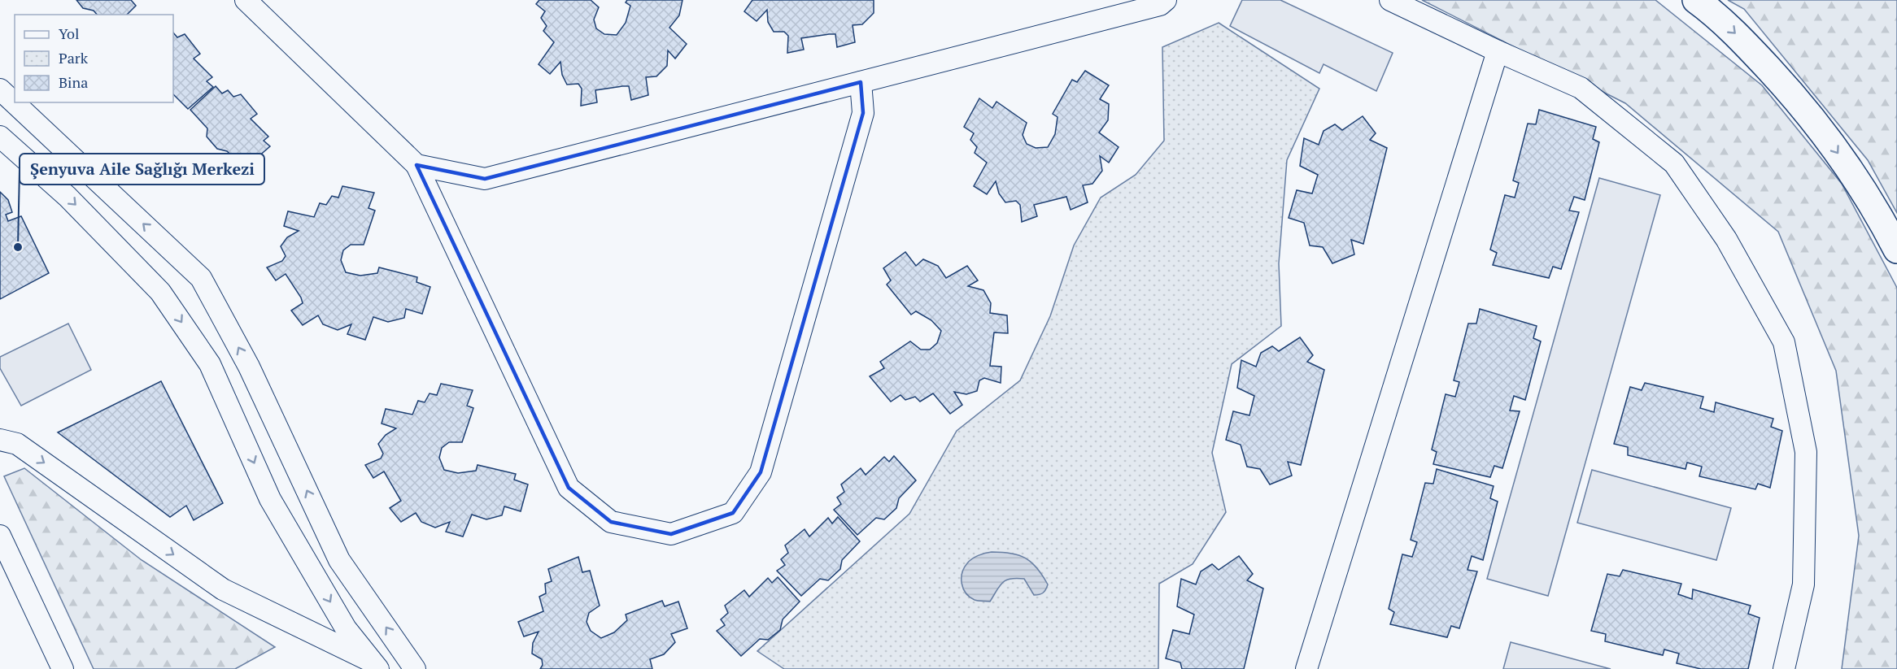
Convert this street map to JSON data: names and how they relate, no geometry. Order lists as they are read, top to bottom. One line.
{"places":["Şenyuva Aile Sağlığı Merkezi"],"legend":["Yol","Park","Bina"]}
